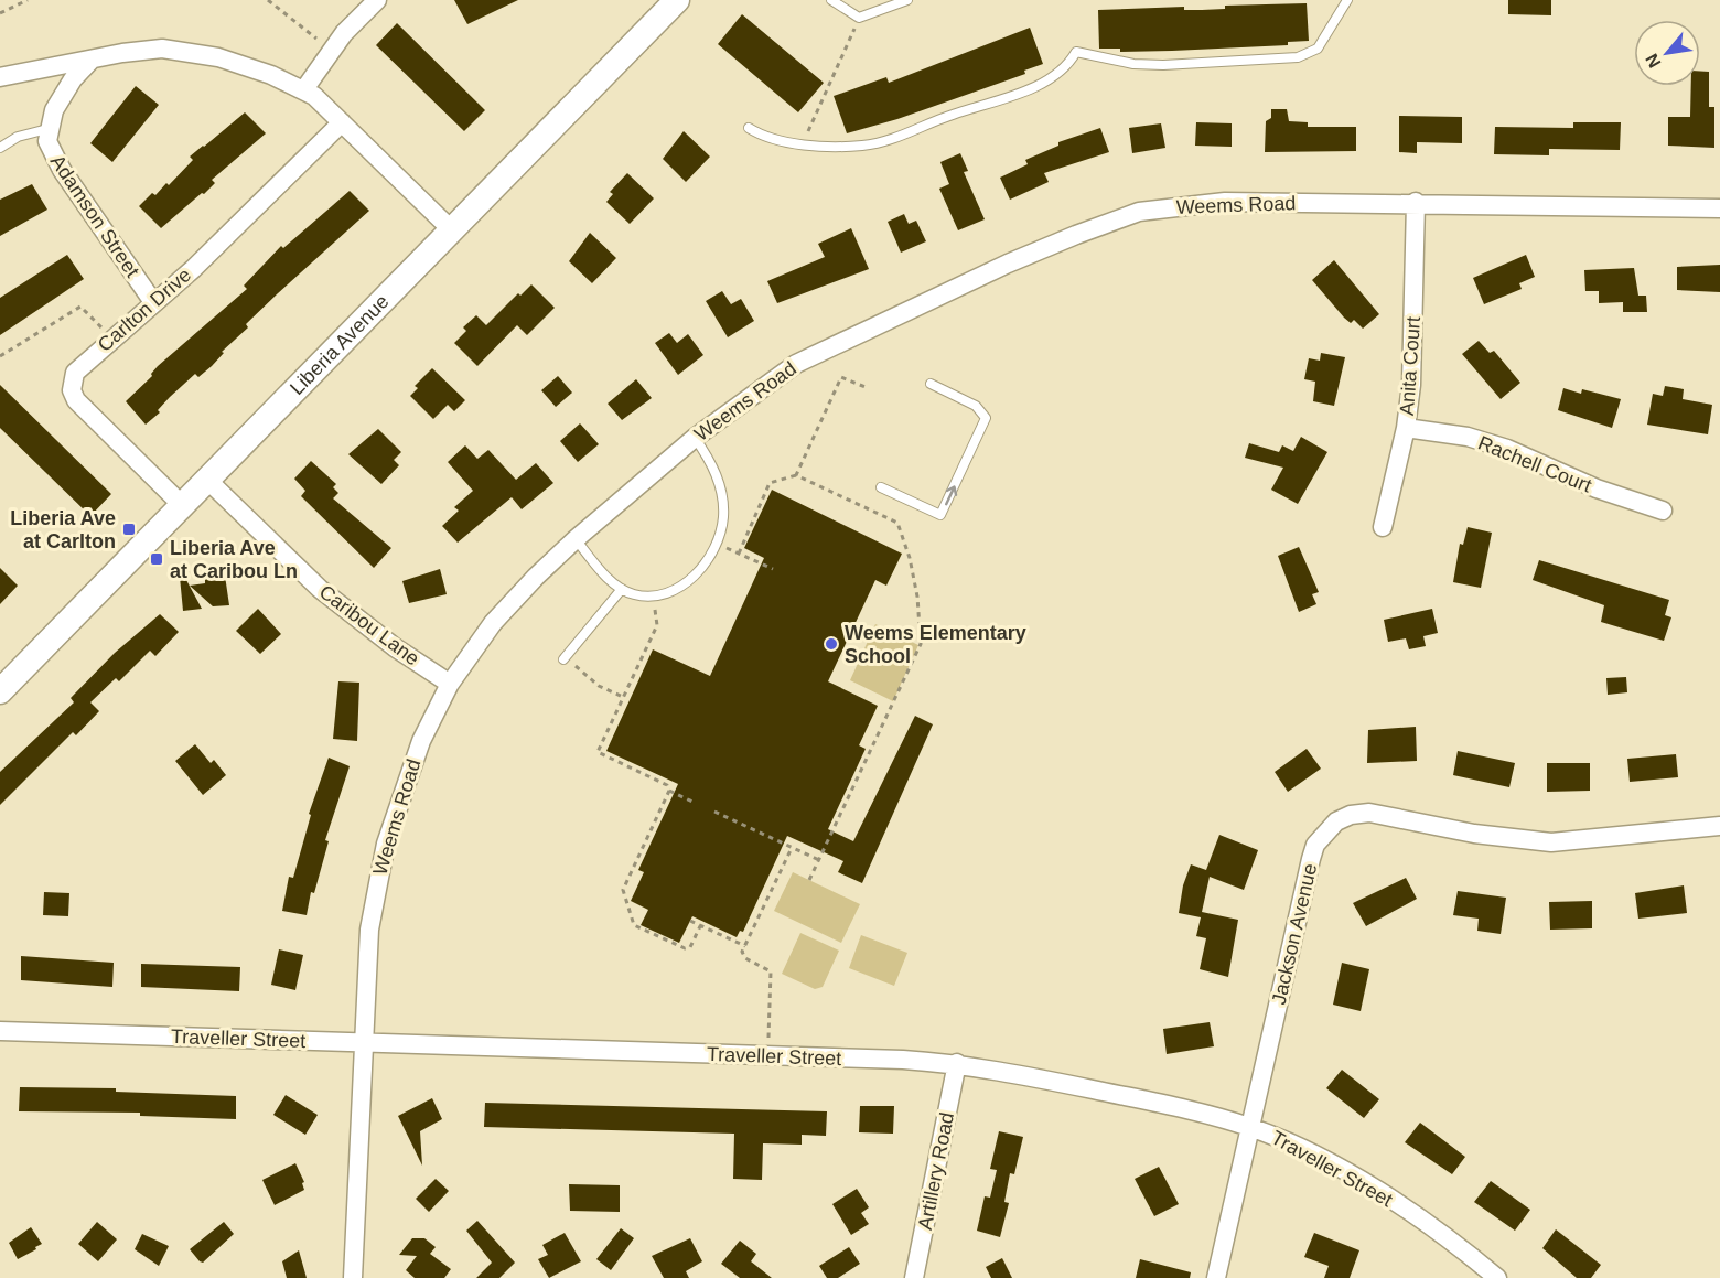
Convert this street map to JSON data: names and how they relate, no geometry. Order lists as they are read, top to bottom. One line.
{"streets":{"main road":["Liberia Avenue"],"street":["Weems Road","Adamson Street","Carlton Drive","Anita Court","Rachell Court","Caribou Lane","Jackson Avenue","Traveller Street","Artillery Road"]},"crossings":[["Weems Road","Anita Court"],["Weems Road","Caribou Lane"],["Weems Road","Traveller Street"],["Adamson Street","Carlton Drive"],["Carlton Drive","Liberia Avenue"],["Liberia Avenue","Caribou Lane"],["Anita Court","Rachell Court"],["Jackson Avenue","Traveller Street"],["Traveller Street","Artillery Road"]],"places":{"transit":["Liberia Ave at Carlton","Liberia Ave at Caribou Ln"],"other":["Weems Elementary School"]},"north":"bottom left"}
